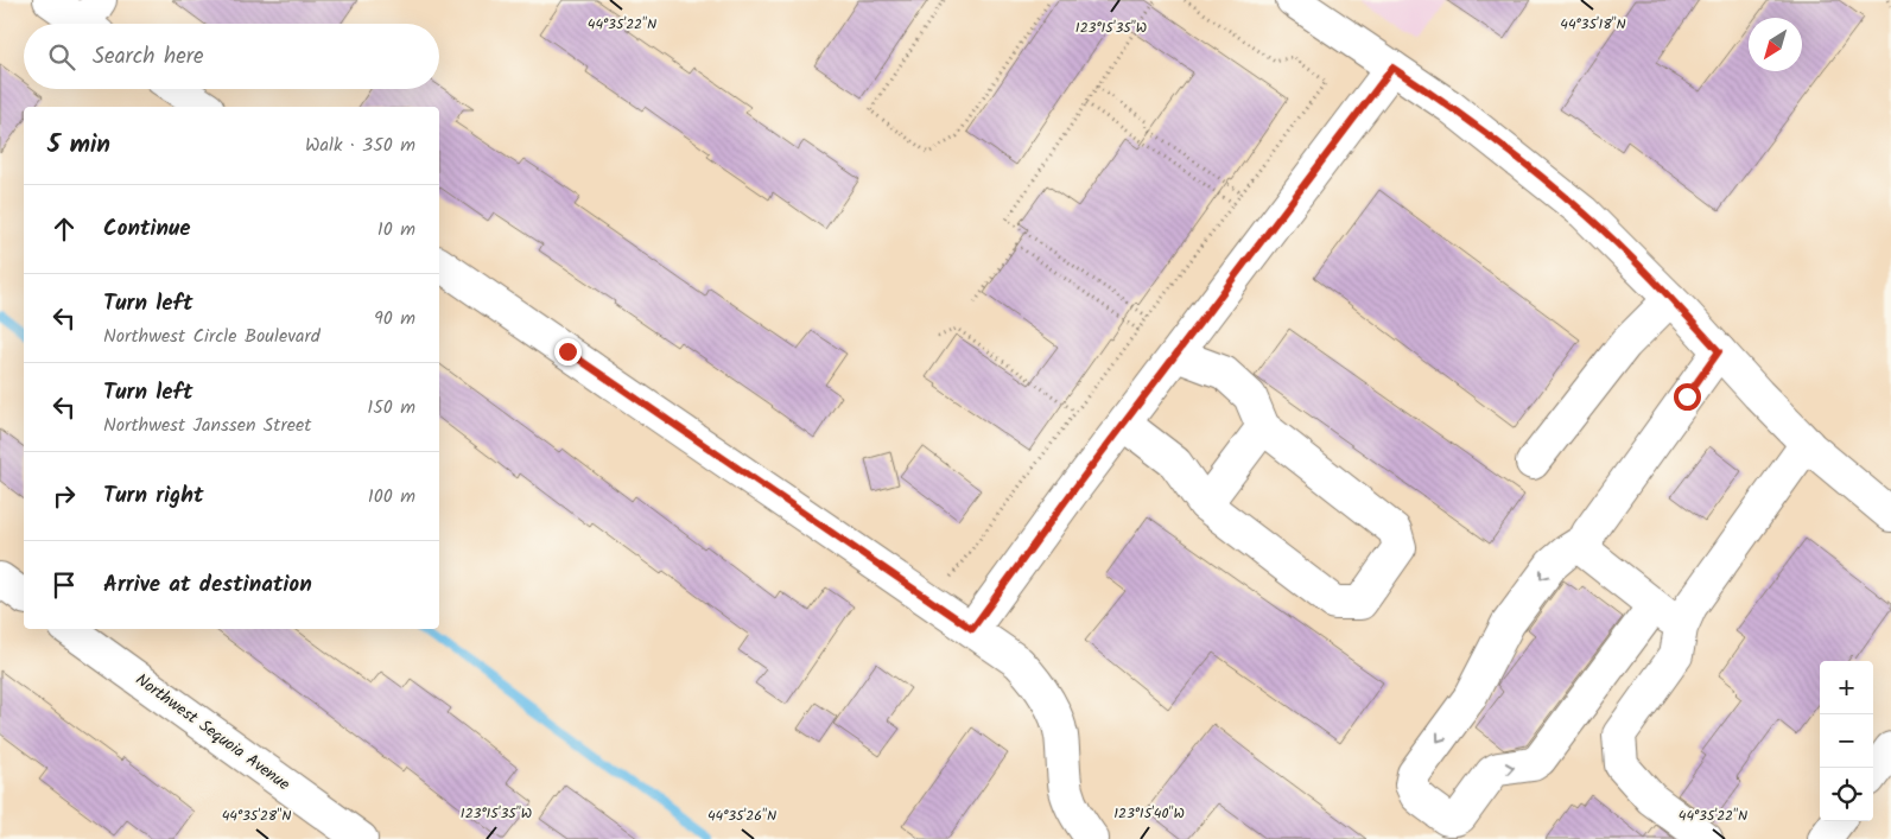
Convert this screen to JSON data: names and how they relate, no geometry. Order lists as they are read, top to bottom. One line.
{"streets":{"street":["Northwest Sequoia Avenue"]},"north":"bottom left","page":{"search":"Search here","heading":["5 min","Walk · 350 m"],"list":[["Continue","10 m"],["Turn left","Northwest Circle Boulevard","90 m"],["Turn left","Northwest Janssen Street","150 m"],["Turn right","100 m"],"Arrive at destination"],"map_buttons":["+","−"]},"coordinates":["44°35'22\"N","44°35'18\"N","123°15'35\"W","123°15'40\"W","44°35'28\"N","44°35'26\"N"]}
